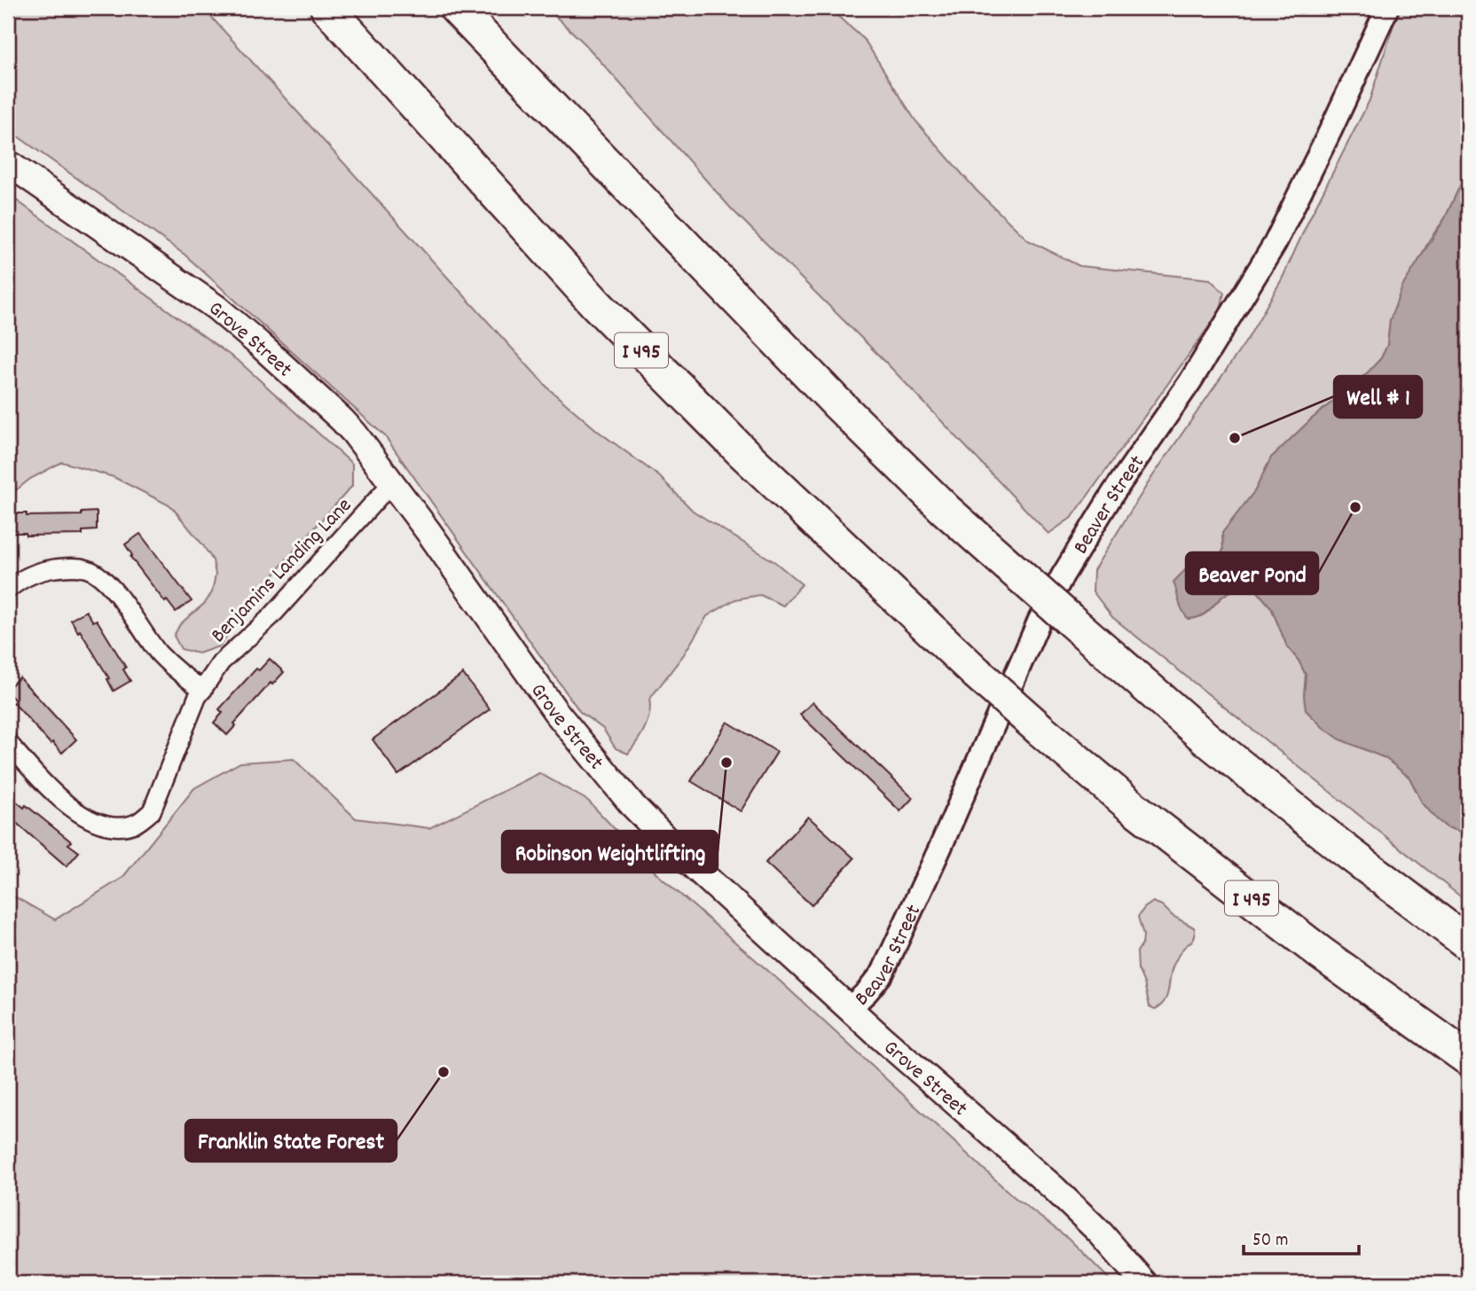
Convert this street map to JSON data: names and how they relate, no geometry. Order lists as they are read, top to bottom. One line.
{"streets":{"highway":["I 495"],"main road":["Grove Street"],"street":["Beaver Street","Benjamins Landing Lane"]},"crossings":[["Grove Street","Beaver Street"],["Grove Street","Benjamins Landing Lane"]],"places":["Well # 1","Beaver Pond","Robinson Weightlifting","Franklin State Forest"],"scale_bar":"50 m"}
